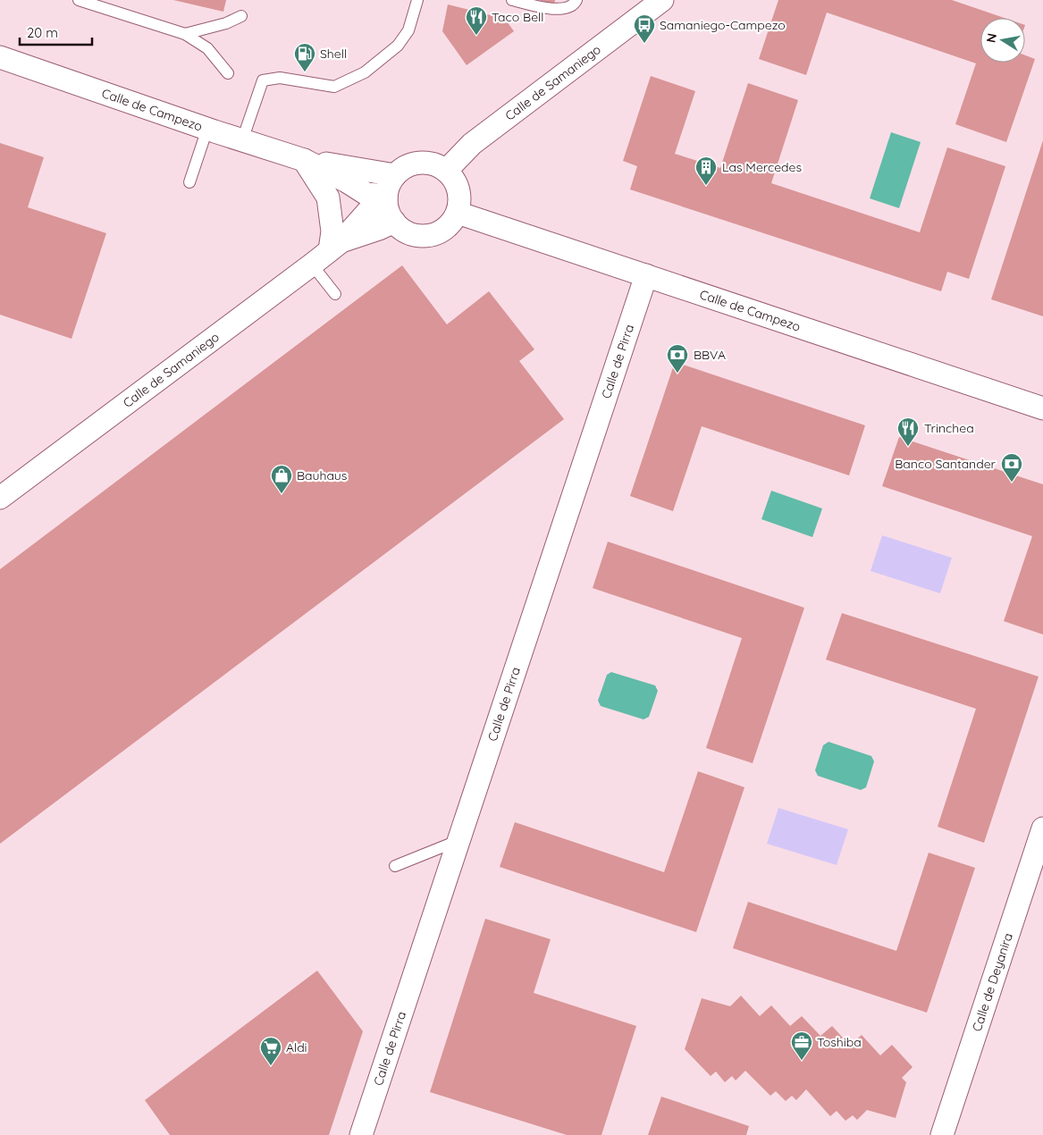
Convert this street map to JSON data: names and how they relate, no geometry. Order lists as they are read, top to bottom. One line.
{"streets":{"street":["Calle de Samaniego","Calle de Campezo","Calle de Pirra","Calle de Deyanira"]},"crossings":[["Calle de Samaniego","Calle de Campezo"],["Calle de Campezo","Calle de Pirra"]],"places":{"restaurant":["Taco Bell","Trinchea"],"bus stop":["Samaniego-Campezo"],"fuel station":["Shell"],"building":["Las Mercedes"],"bank":["BBVA","Banco Santander"],"shop":["Bauhaus"],"office":["Toshiba"],"supermarket":["Aldi"]},"scale_bar":"20 m","north":"left"}
